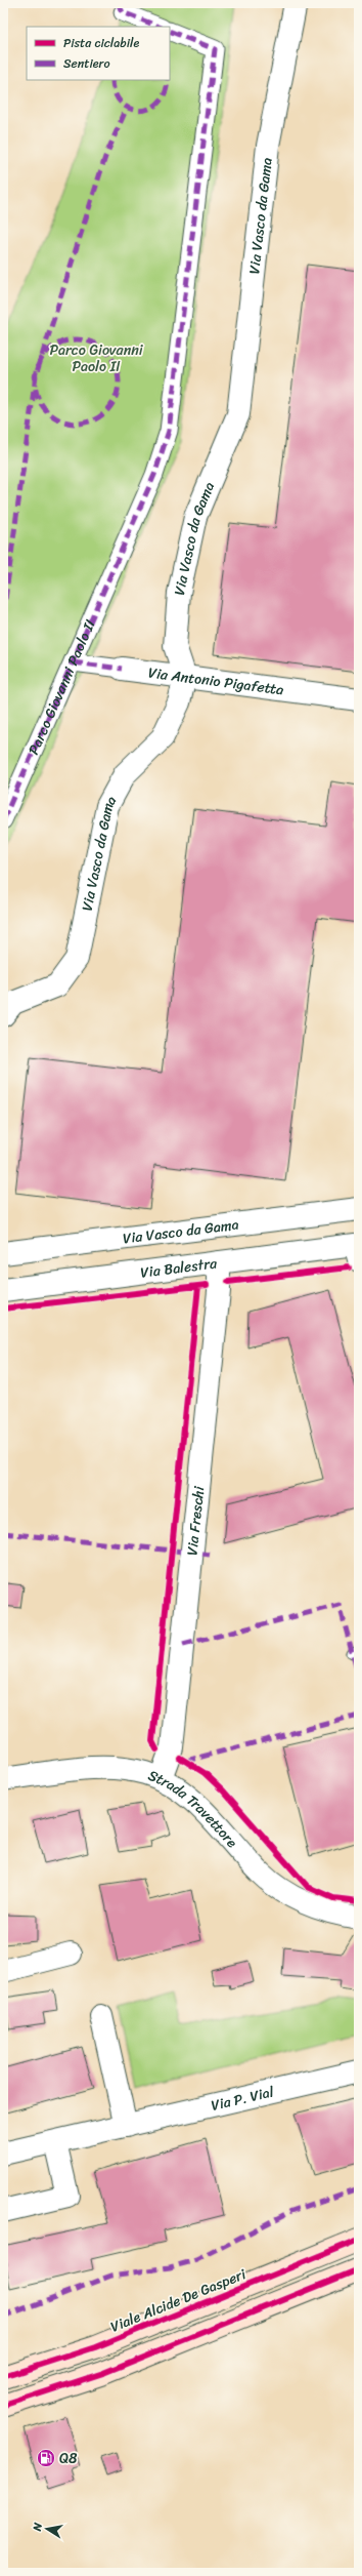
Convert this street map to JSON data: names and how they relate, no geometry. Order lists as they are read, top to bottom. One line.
{"streets":{"main road":["Viale Alcide De Gasperi"],"street":["Via Vasco da Gama","Via Antonio Pigafetta","Parco Giovanni Paolo II","Via Balestra","Via Freschi","Strada Travettore","Via P. Vial"]},"crossings":[["Via Vasco da Gama","Via Antonio Pigafetta"],["Via Antonio Pigafetta","Parco Giovanni Paolo II"],["Via Balestra","Via Freschi"],["Via Freschi","Strada Travettore"]],"parks":["Parco Giovanni Paolo II"],"places":{"fuel station":["Q8"]},"legend":["Pista ciclabile","Sentiero"],"north":"left"}
